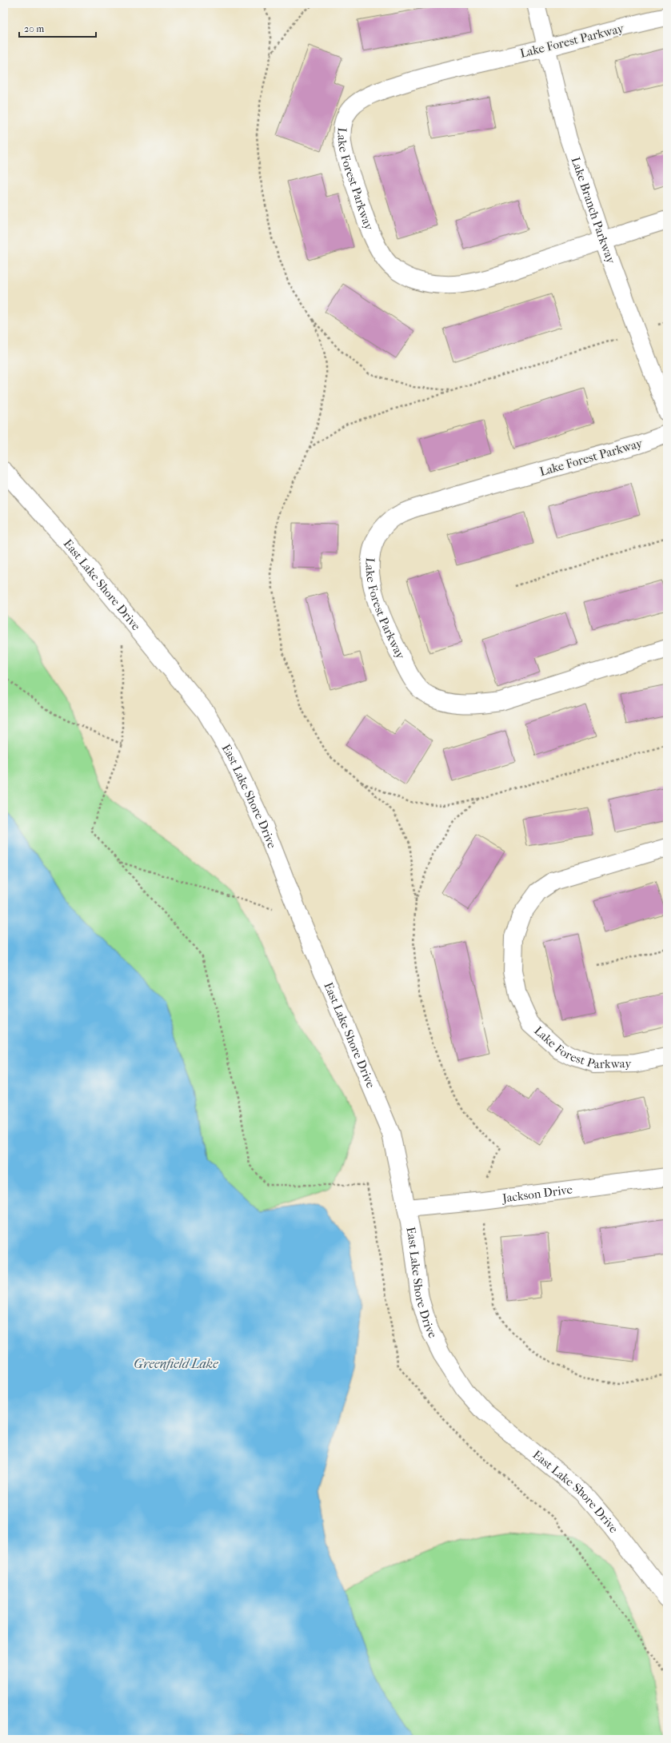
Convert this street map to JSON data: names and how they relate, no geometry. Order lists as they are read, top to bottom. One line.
{"streets":{"street":["Lake Forest Parkway","Lake Branch Parkway","East Lake Shore Drive","Jackson Drive"]},"crossings":[["Lake Forest Parkway","Lake Branch Parkway"],["East Lake Shore Drive","Jackson Drive"]],"water":["Greenfield Lake"],"scale_bar":"20 m"}
